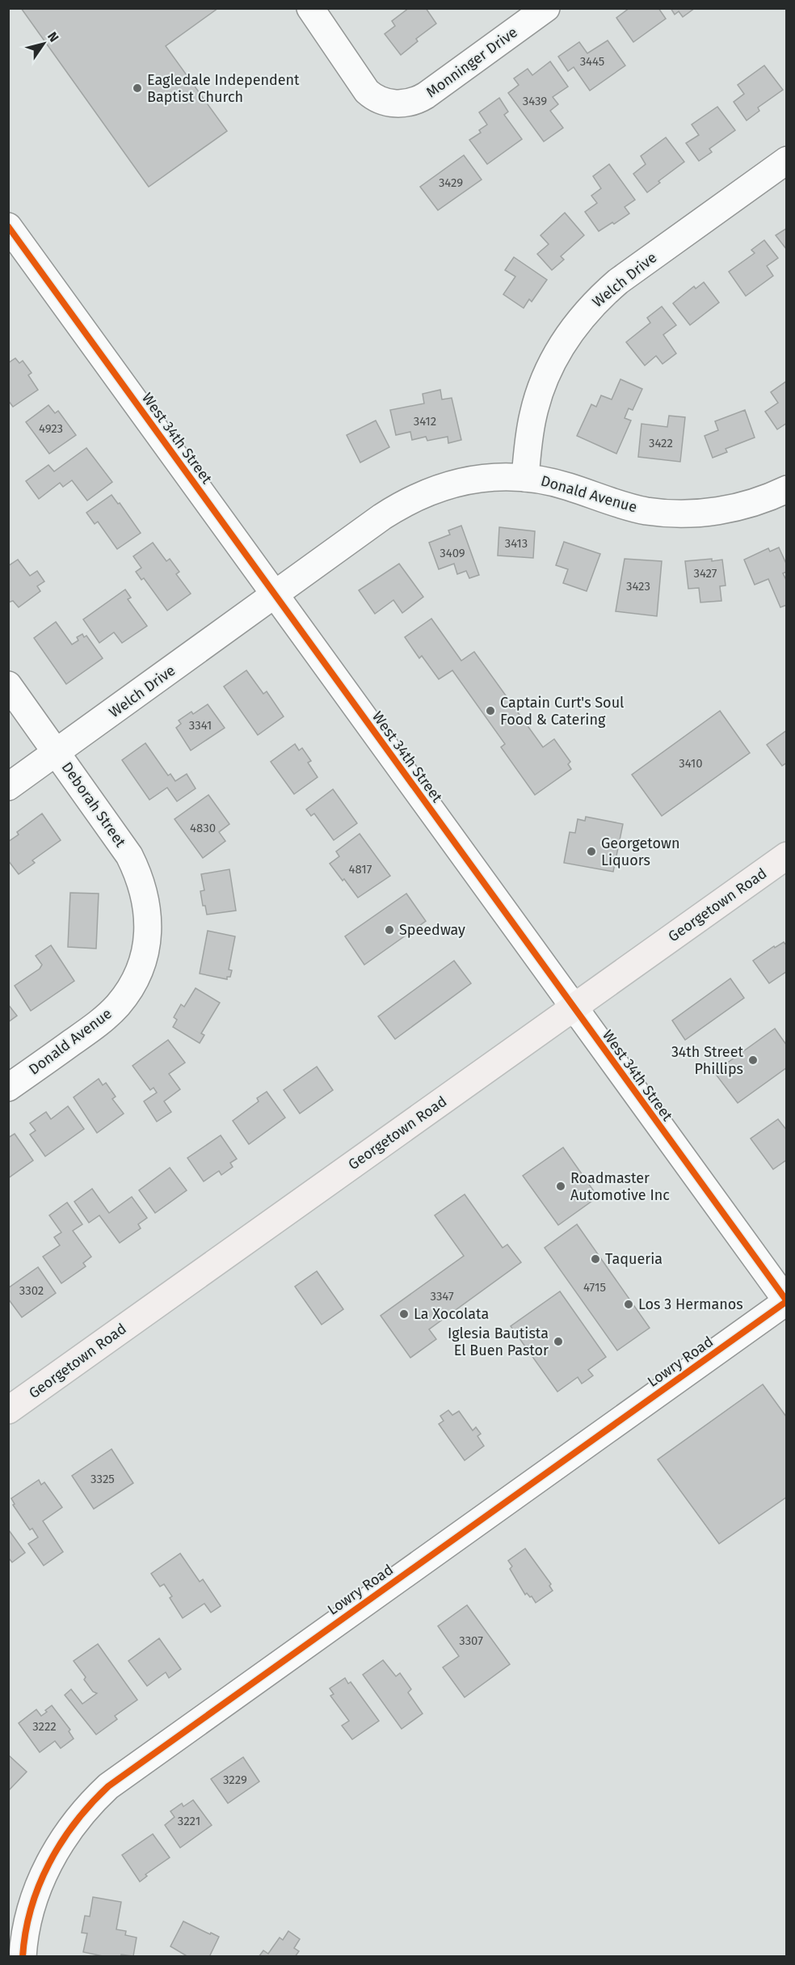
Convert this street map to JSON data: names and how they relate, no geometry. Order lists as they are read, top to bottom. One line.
{"streets":{"main road":["Georgetown Road"],"street":["Monninger Drive","Welch Drive","West 34th Street","Donald Avenue","Deborah Street","Lowry Road"]},"crossings":[["Welch Drive","West 34th Street"],["Welch Drive","Donald Avenue"],["Welch Drive","Deborah Street"],["West 34th Street","Donald Avenue"],["West 34th Street","Georgetown Road"],["West 34th Street","Lowry Road"],["Donald Avenue","Deborah Street"]],"places":["Eagledale Independent Baptist Church","Captain Curt's Soul Food & Catering","Georgetown Liquors","Speedway","34th Street Phillips","Roadmaster Automotive Inc","Taqueria","Los 3 Hermanos","La Xocolata","Iglesia Bautista El Buen Pastor"],"house_numbers":["3445","3439","3429","3412","4923","3422","3413","3409","3427","3423","3341","3410","4830","4817","4715","3302","3347","3325","3307","3222","3229","3221"],"north":"top right"}
